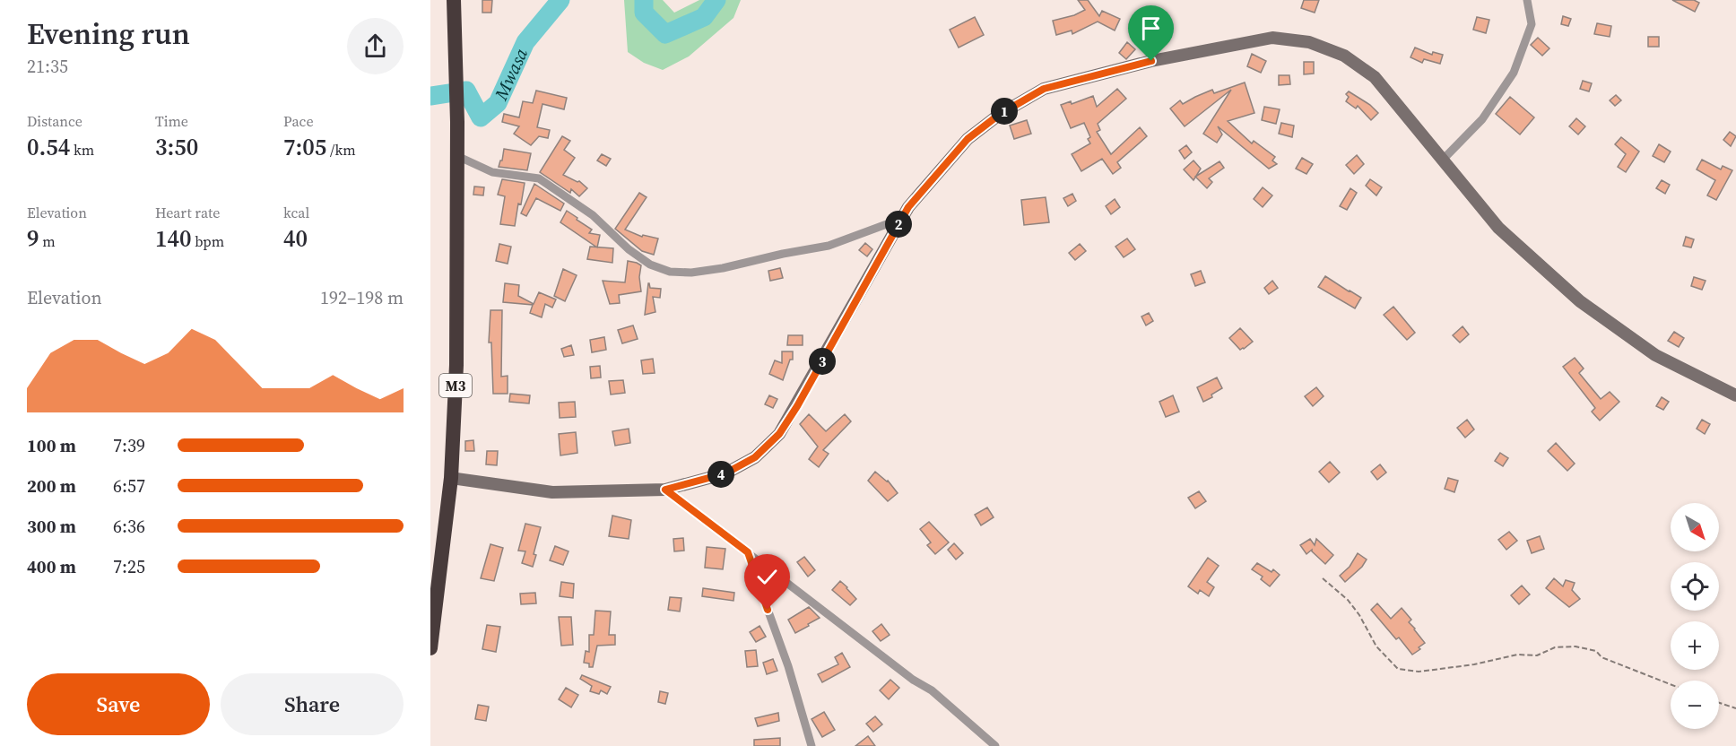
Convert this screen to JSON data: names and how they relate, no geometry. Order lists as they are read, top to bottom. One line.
{"streets":{"highway":["M3"]},"water":["Mwasa"],"north":"bottom right","page":{"heading":["Evening run","21:35"],"stats":[["Distance","0.54 km"],["Time","3:50"],["Pace","7:05 /km"],["Elevation","9 m"],["Heart rate","140 bpm"],["kcal","40"]],"pins":["1","2","3","4"],"chart":["Elevation","192–198 m"],"list":[{"name":"100 m","note":"7:39"},{"name":"200 m","note":"6:57"},{"name":"300 m","note":"6:36"},{"name":"400 m","note":"7:25"}],"map_buttons":["+","−"],"buttons":["Save","Share"]}}
